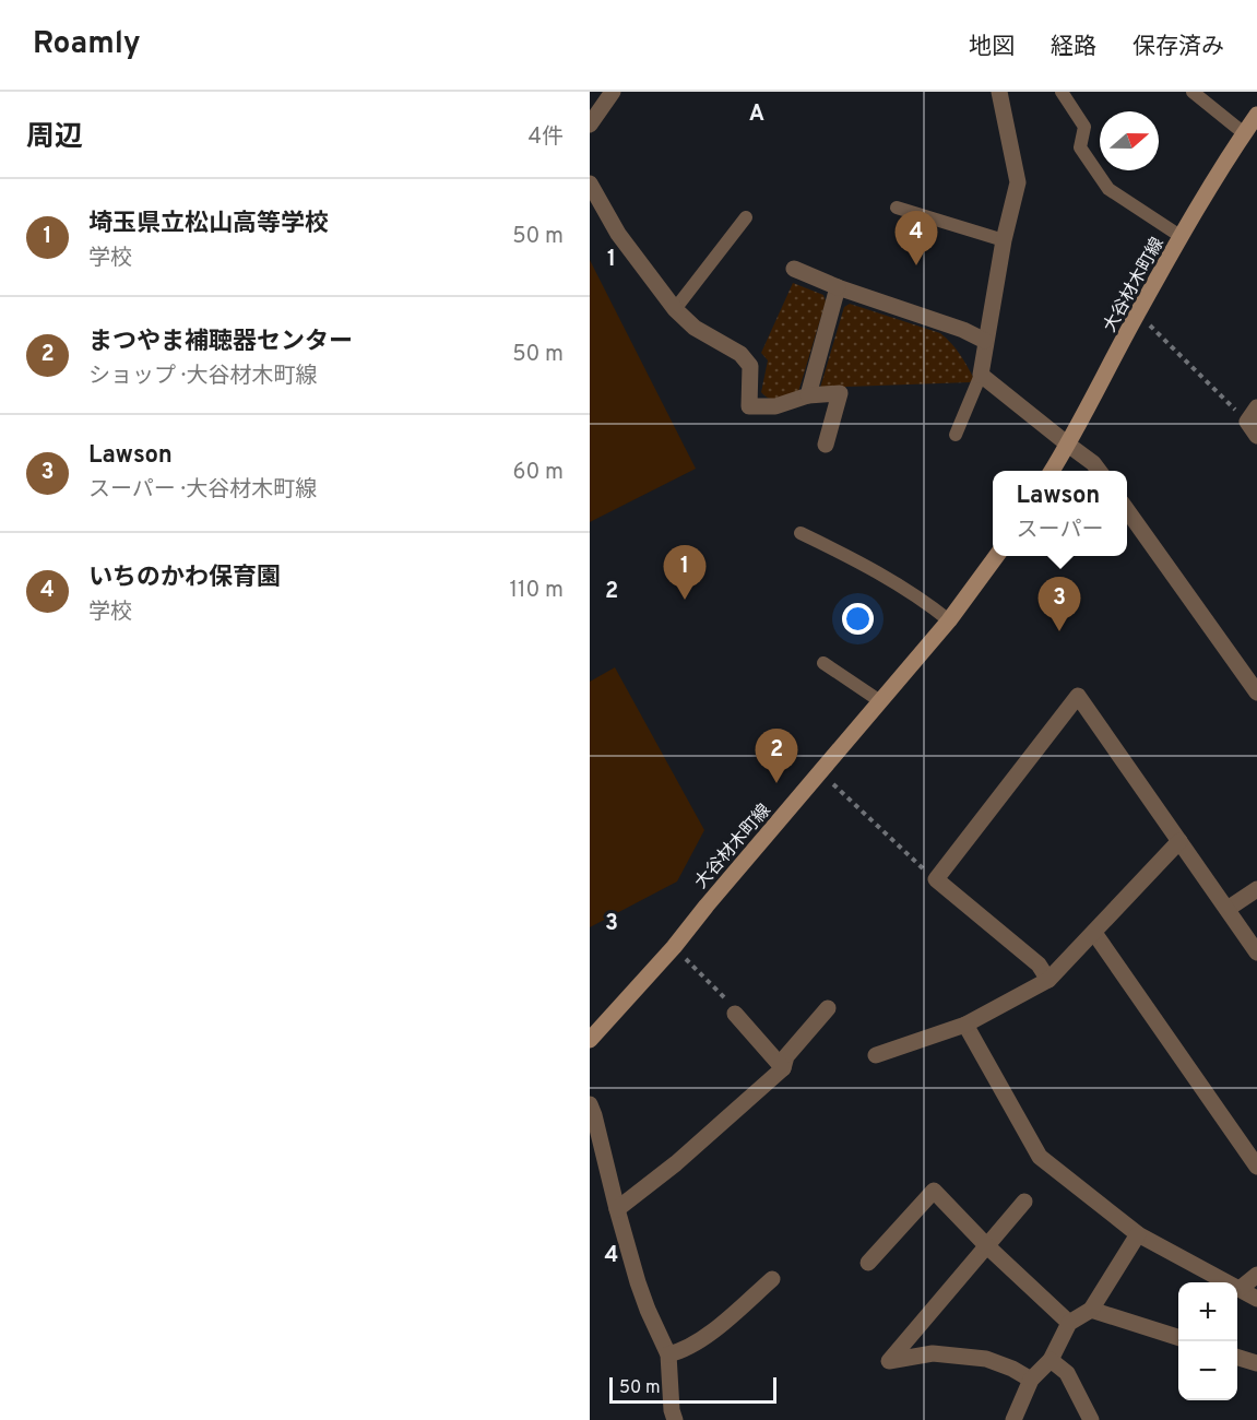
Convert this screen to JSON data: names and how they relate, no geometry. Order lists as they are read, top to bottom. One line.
{"streets":{"main road":["大谷材木町線"]},"scale_bar":"50 m","north":"right","page":{"header":"Roamly","nav":["地図","経路","保存済み"],"heading":["周辺","4件"],"list":[{"mark":"1","name":"埼玉県立松山高等学校","note":"学校","value":"50 m"},{"mark":"2","name":"まつやま補聴器センター","note":"ショップ · 大谷材木町線","value":"50 m"},{"mark":"3","name":"Lawson","note":"スーパー · 大谷材木町線","value":"60 m"},{"mark":"4","name":"いちのかわ保育園","note":"学校","value":"110 m"}],"pins":["4","1","3","2"],"popup":["Lawson","スーパー"],"map_buttons":["+","−"],"scale":"50 m"},"grid":{"columns":["A"],"rows":["1","2","3","4"]}}
